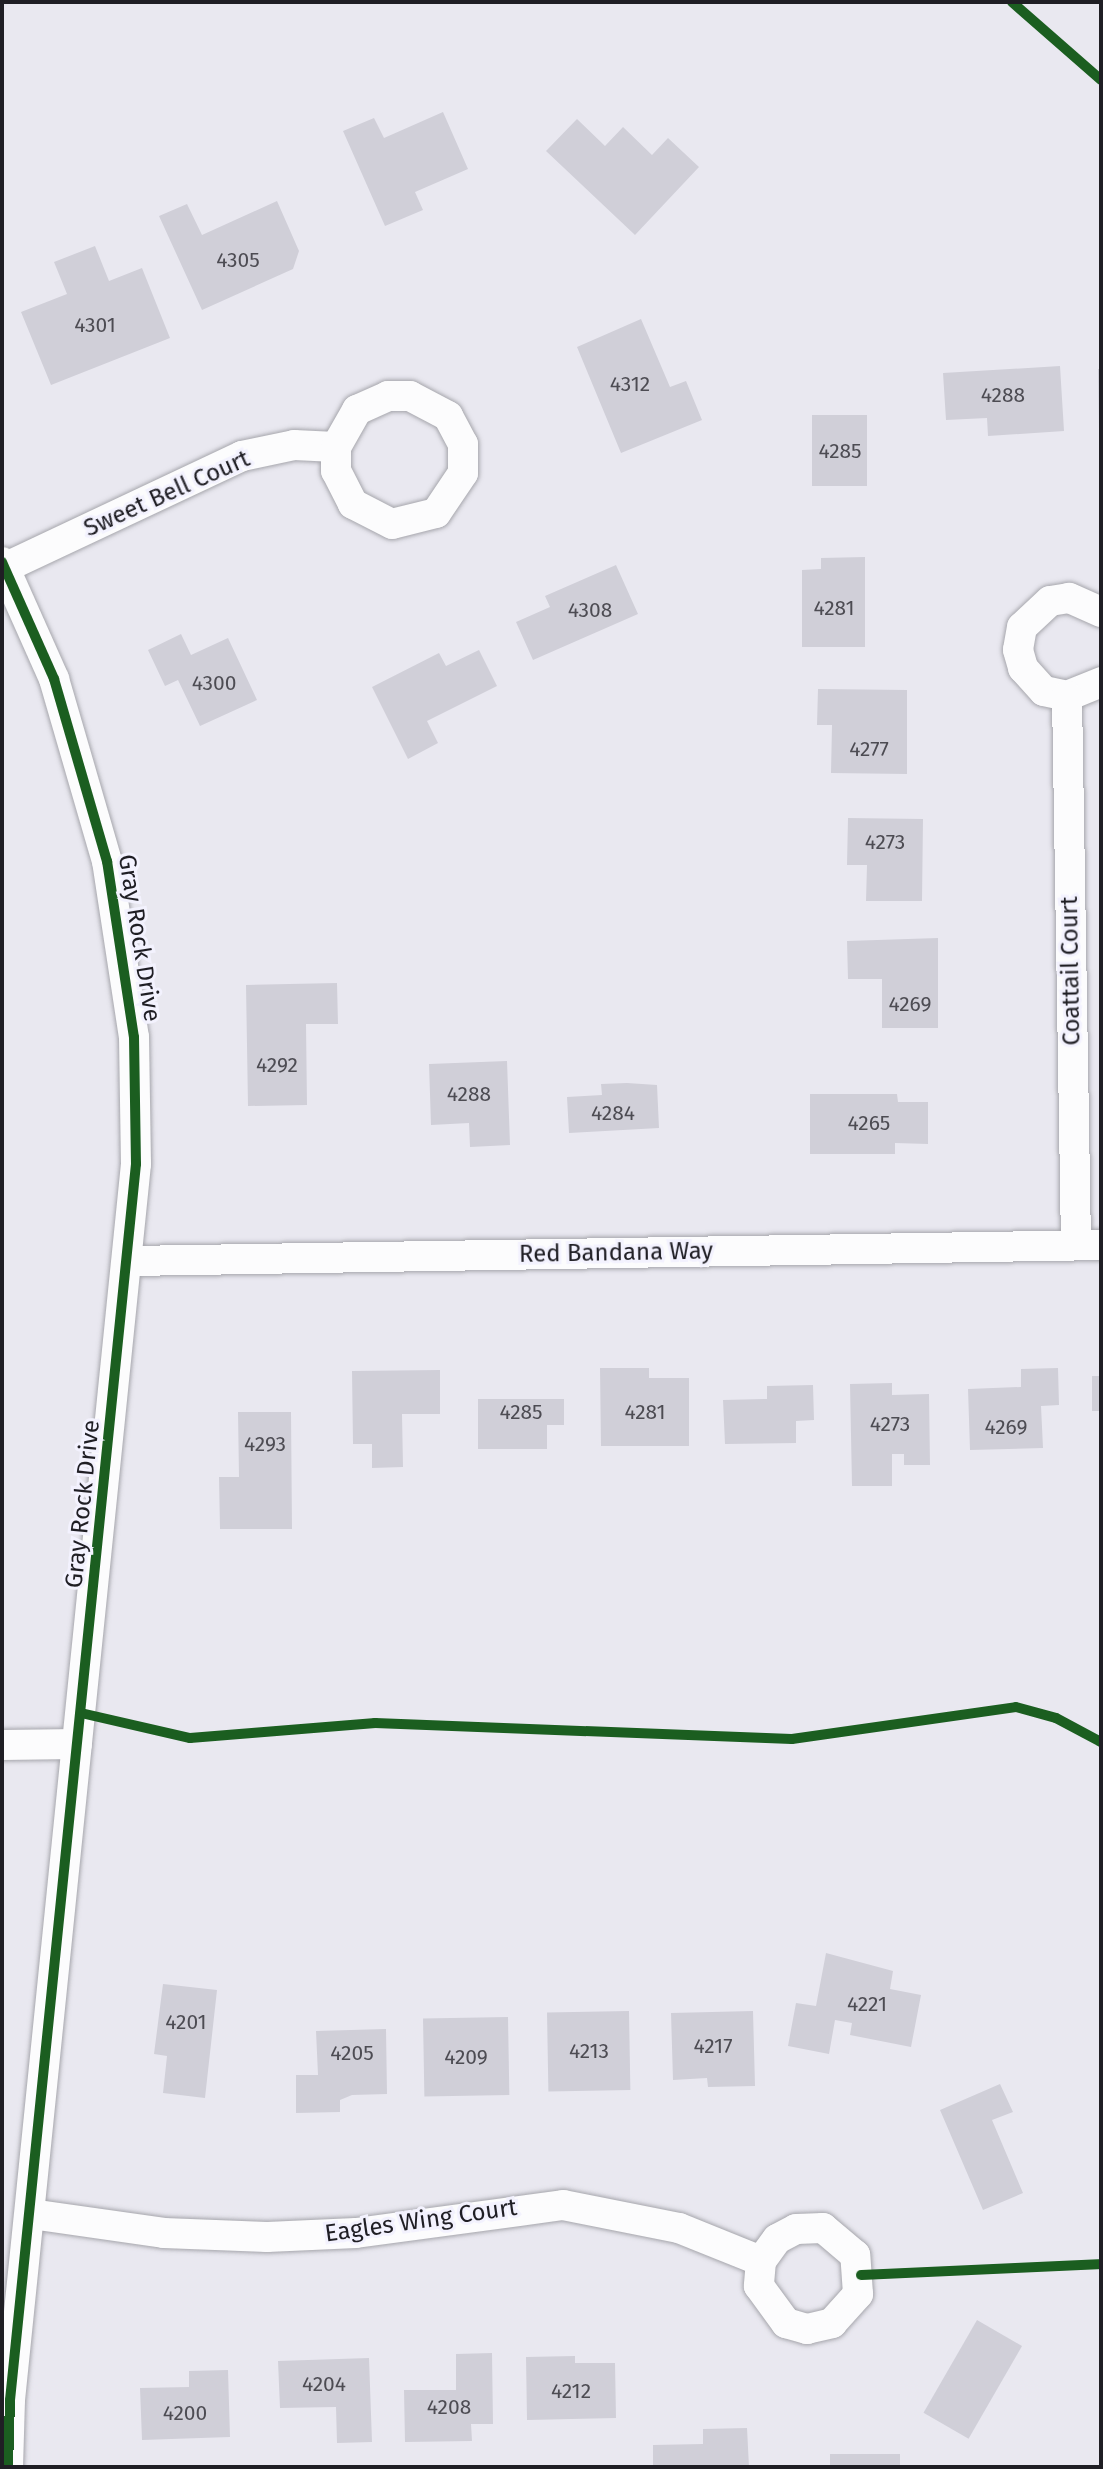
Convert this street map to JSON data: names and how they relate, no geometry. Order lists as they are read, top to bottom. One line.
{"streets":{"street":["Sweet Bell Court","Gray Rock Drive","Coattail Court","Red Bandana Way","Eagles Wing Court"]},"crossings":[["Sweet Bell Court","Gray Rock Drive"],["Gray Rock Drive","Red Bandana Way"],["Gray Rock Drive","Eagles Wing Court"],["Coattail Court","Red Bandana Way"]],"house_numbers":["4305","4301","4312","4288","4285","4281","4308","4300","4277","4273","4269","4292","4288","4284","4265","4285","4281","4273","4269","4293","4221","4201","4217","4213","4205","4209","4204","4212","4208","4200"]}
